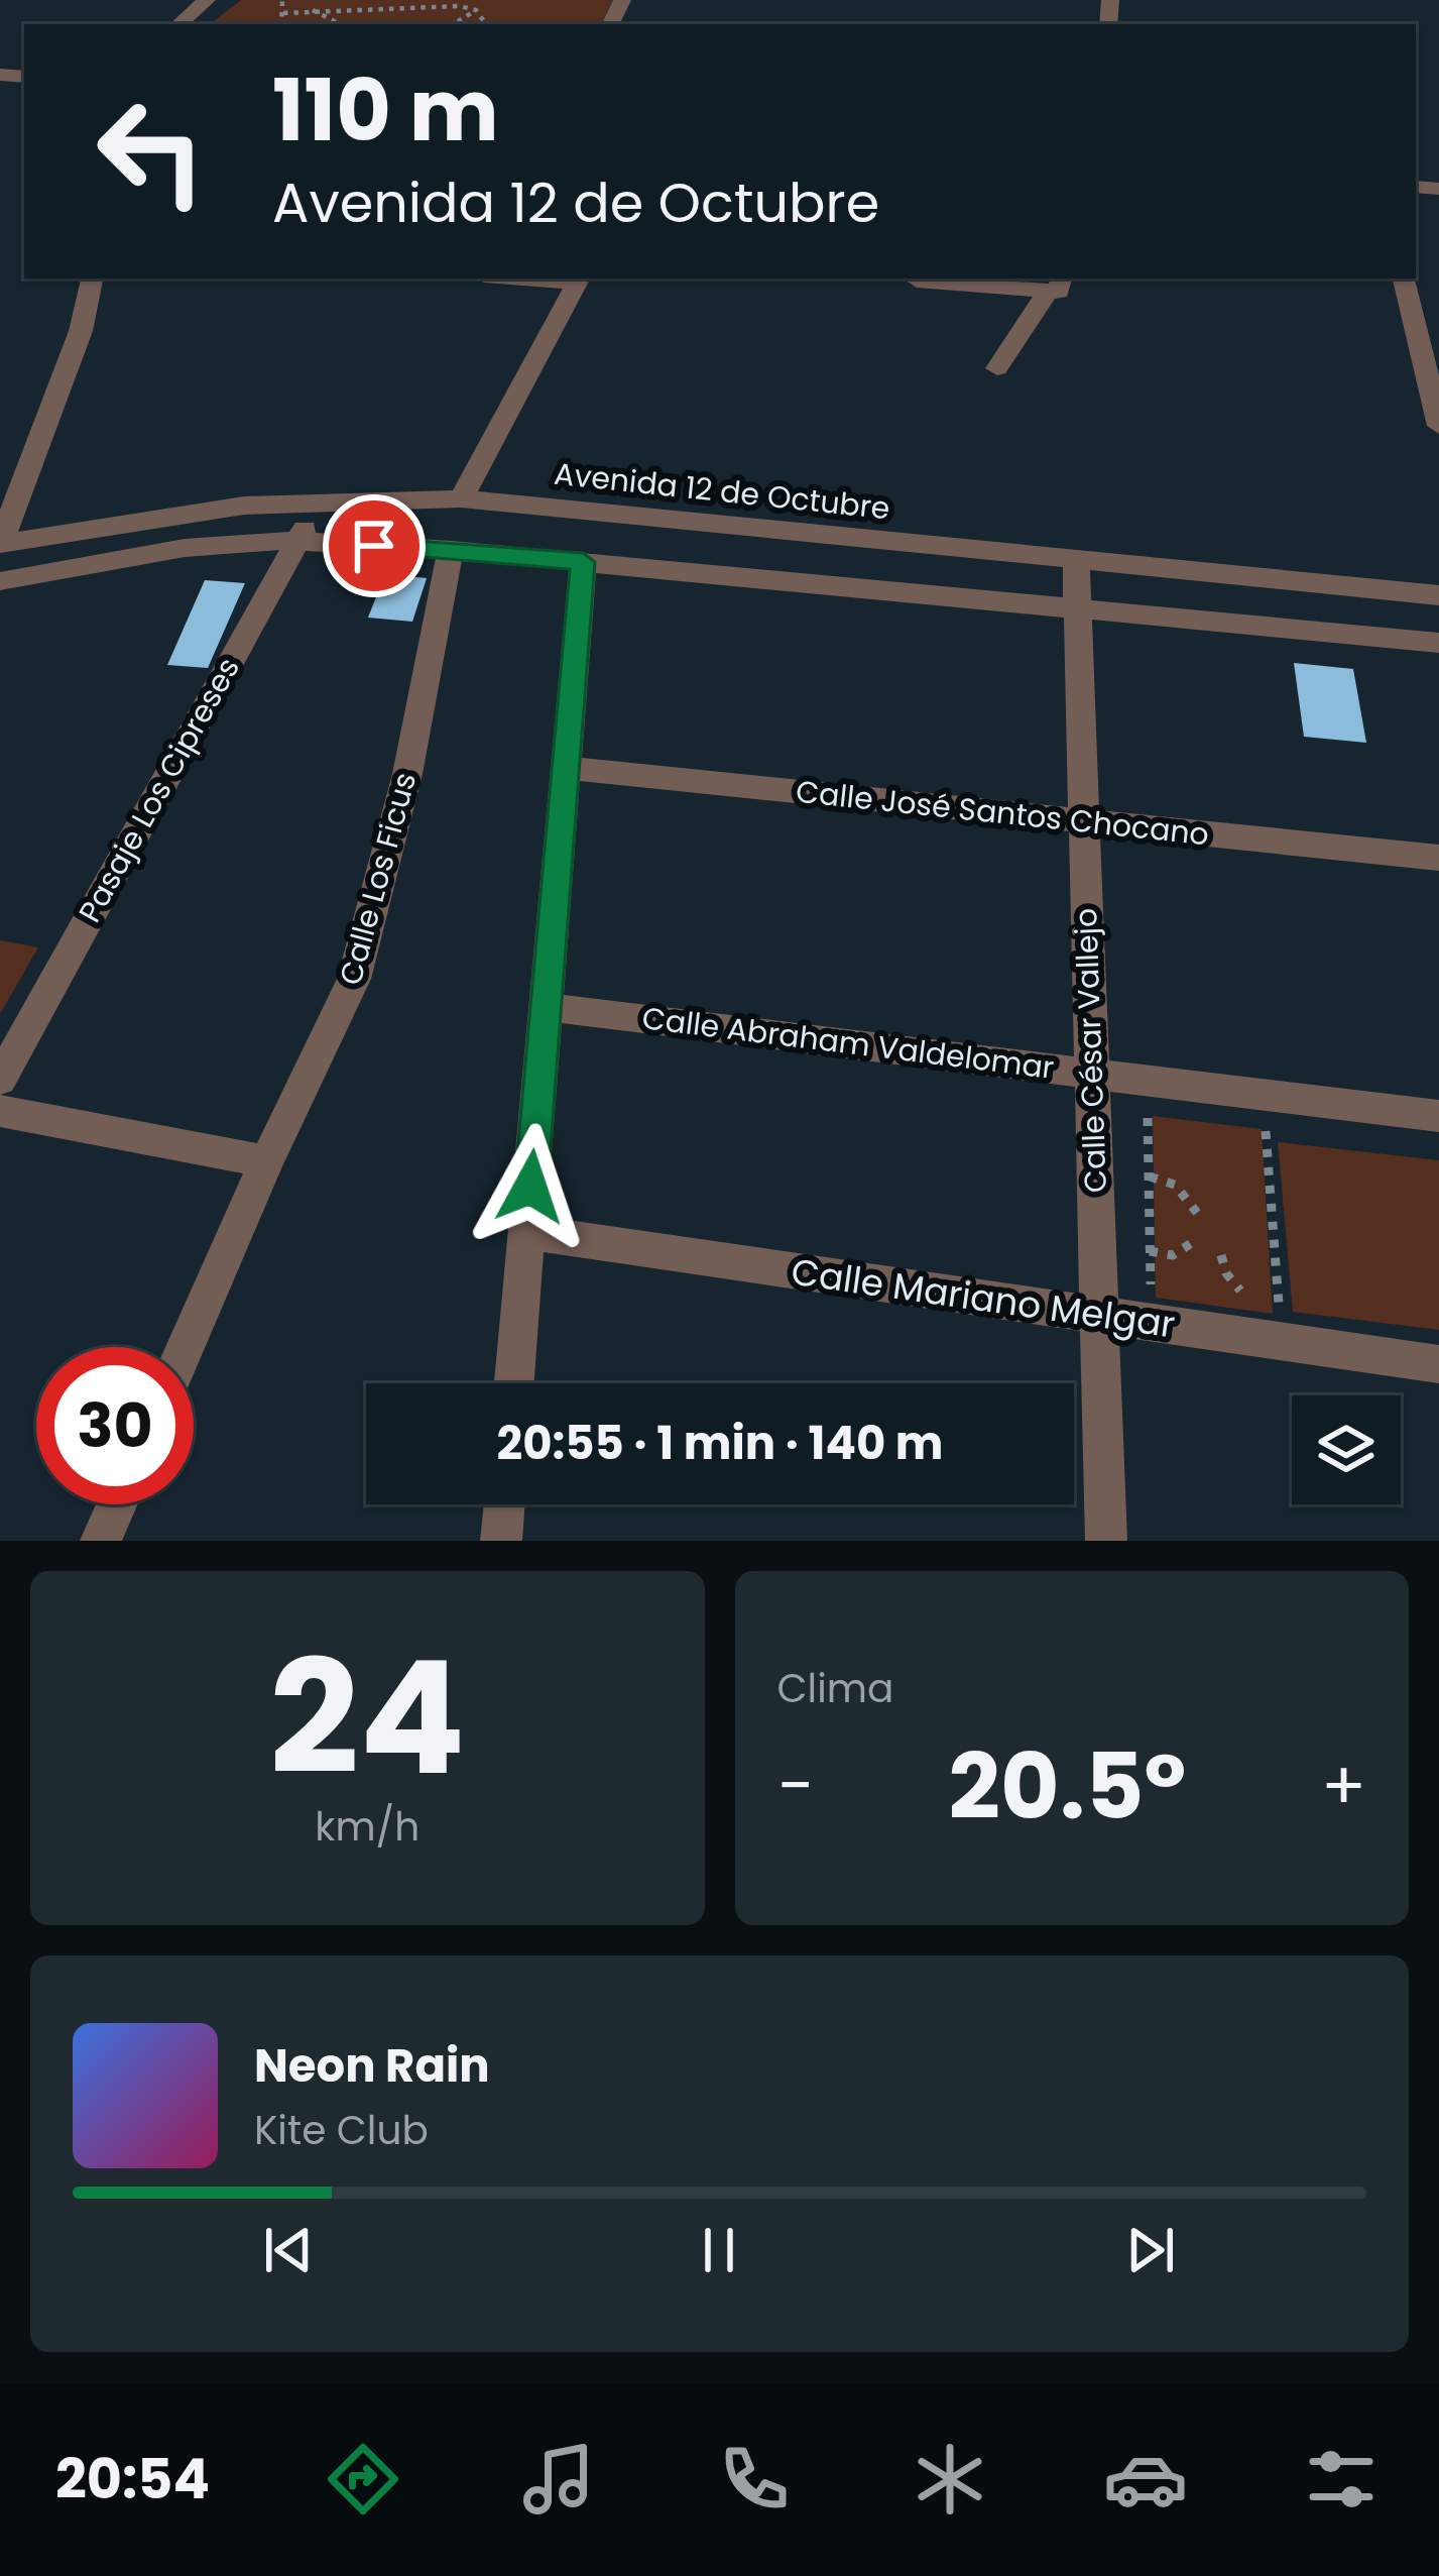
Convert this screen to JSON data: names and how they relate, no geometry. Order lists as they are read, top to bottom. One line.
{"streets":{"street":["Avenida 12 de Octubre","Pasaje Los Cipreses","Calle José Santos Chocano","Calle Los Ficus","Calle Abraham Valdelomar","Calle César Vallejo","Calle Mariano Melgar"]},"crossings":[["Avenida 12 de Octubre","Pasaje Los Cipreses"],["Avenida 12 de Octubre","Calle César Vallejo"],["Calle José Santos Chocano","Calle César Vallejo"],["Calle Abraham Valdelomar","Calle César Vallejo"],["Calle César Vallejo","Calle Mariano Melgar"]],"page":{"turn":["110 m","Avenida 12 de Octubre"],"limit":"30","trip":"20:55 · 1 min · 140 m","tile":[["24","km/h"],"Clima"],"heat":["−","20.5°","+"],"song":["Neon Rain","Kite Club"],"tabs":"20:54"}}
